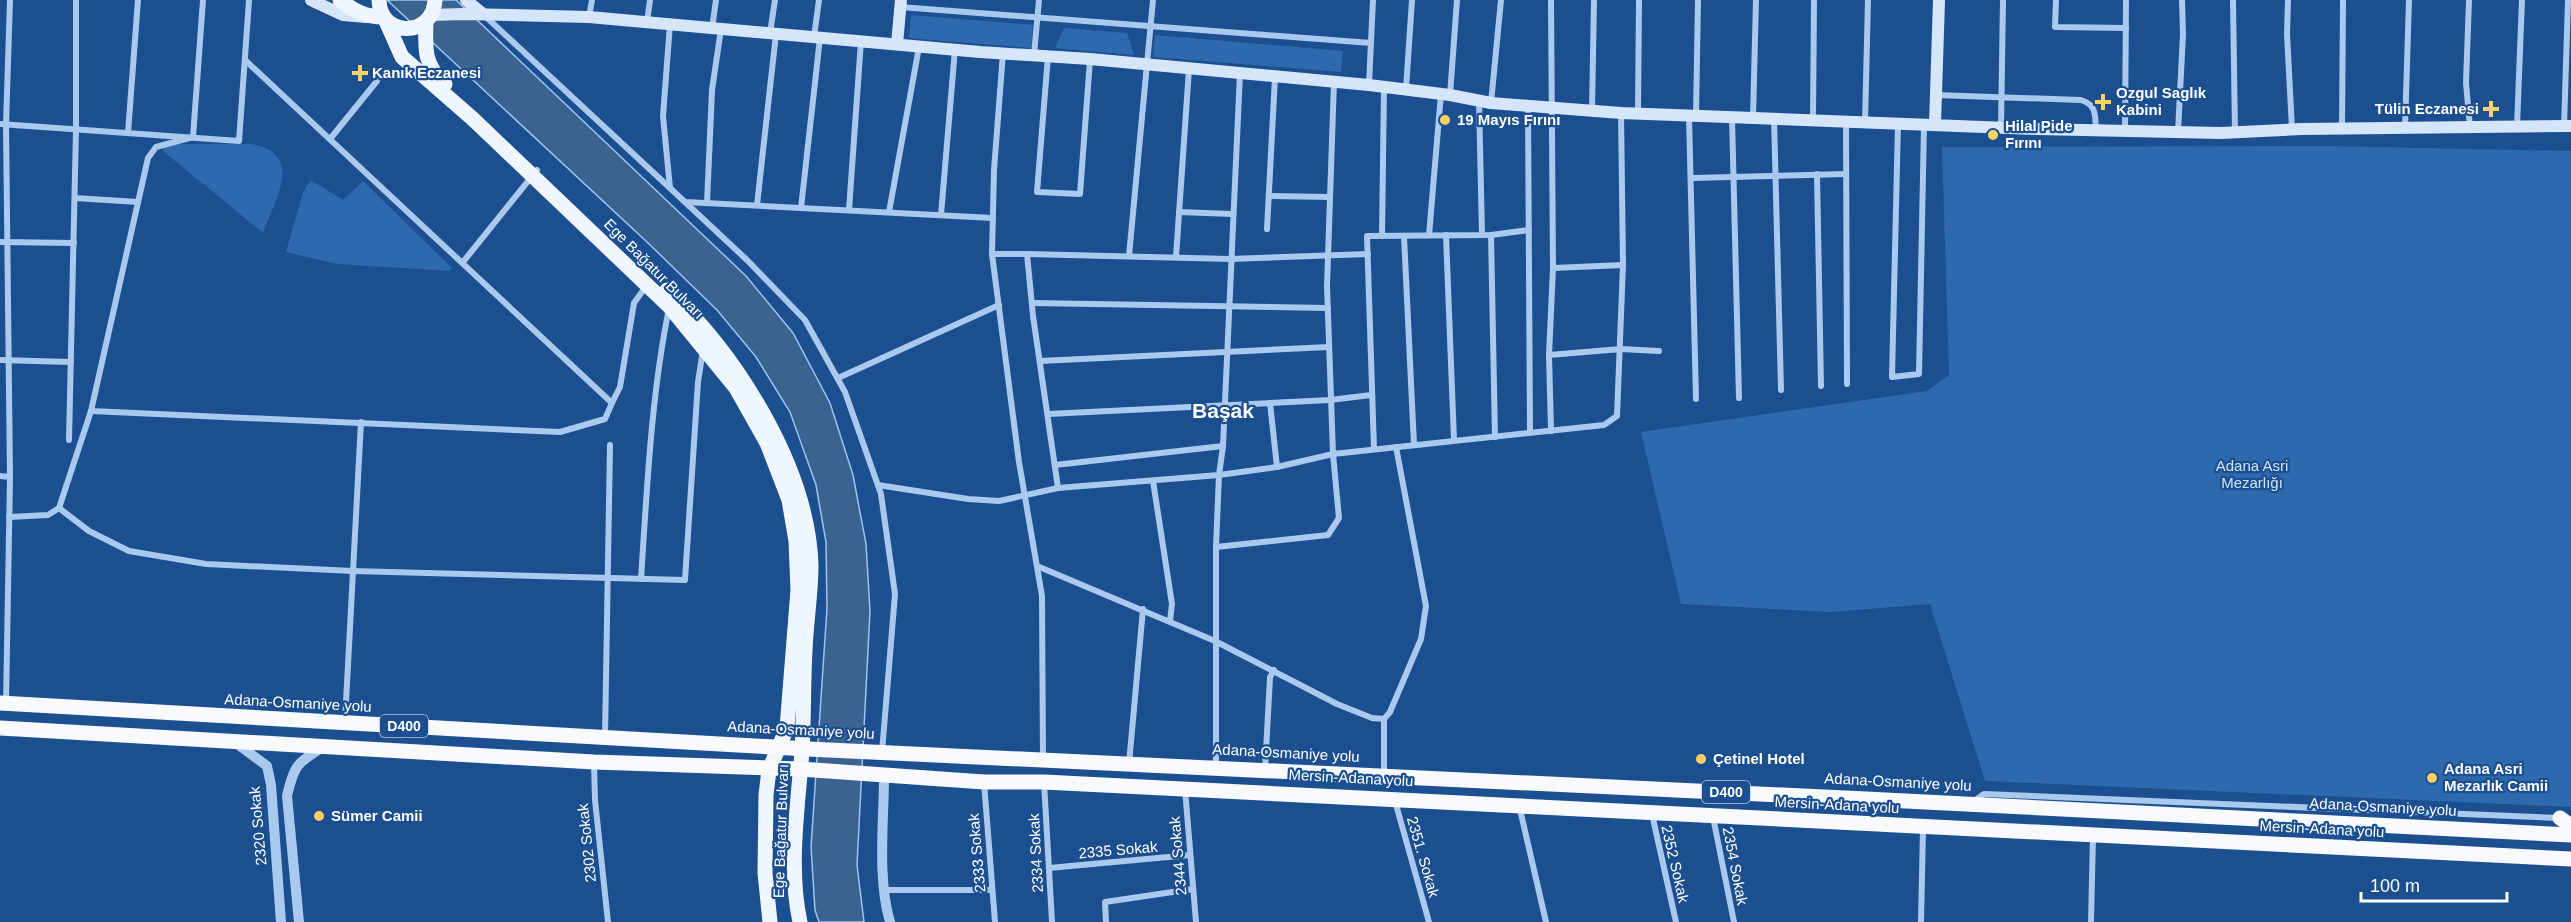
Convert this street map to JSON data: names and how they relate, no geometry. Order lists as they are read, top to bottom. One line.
{"streets":{"highway":["Adana-Osmaniye yolu","D400","Mersin-Adana yolu"],"main road":["Ege Bağatur Bulvarı"],"street":["2320 Sokak","2302 Sokak","2335 Sokak","2333 Sokak","2334 Sokak","2344 Sokak","2351. Sokak","2352 Sokak","2354 Sokak"]},"crossings":[["Ege Bağatur Bulvarı","Adana-Osmaniye yolu"],["Ege Bağatur Bulvarı","D400"],["D400","Mersin-Adana yolu"],["D400","2320 Sokak"],["D400","2302 Sokak"],["Mersin-Adana yolu","2333 Sokak"],["Mersin-Adana yolu","2334 Sokak"],["Mersin-Adana yolu","2344 Sokak"],["Mersin-Adana yolu","2351. Sokak"],["Mersin-Adana yolu","2352 Sokak"],["Mersin-Adana yolu","2354 Sokak"],["2335 Sokak","2334 Sokak"],["2335 Sokak","2344 Sokak"]],"districts":["Başak"],"parks":["Adana Asri Mezarlığı"],"places":{"health":["Kanık Eczanesi","Ozgul Saglık Kabini","Tülin Eczanesi"],"other":["19 Mayıs Fırını","Hilal Pide Fırını","Çetinel Hotel","Adana Asri Mezarlık Camii","Sümer Camii"]},"scale_bar":"100 m"}
